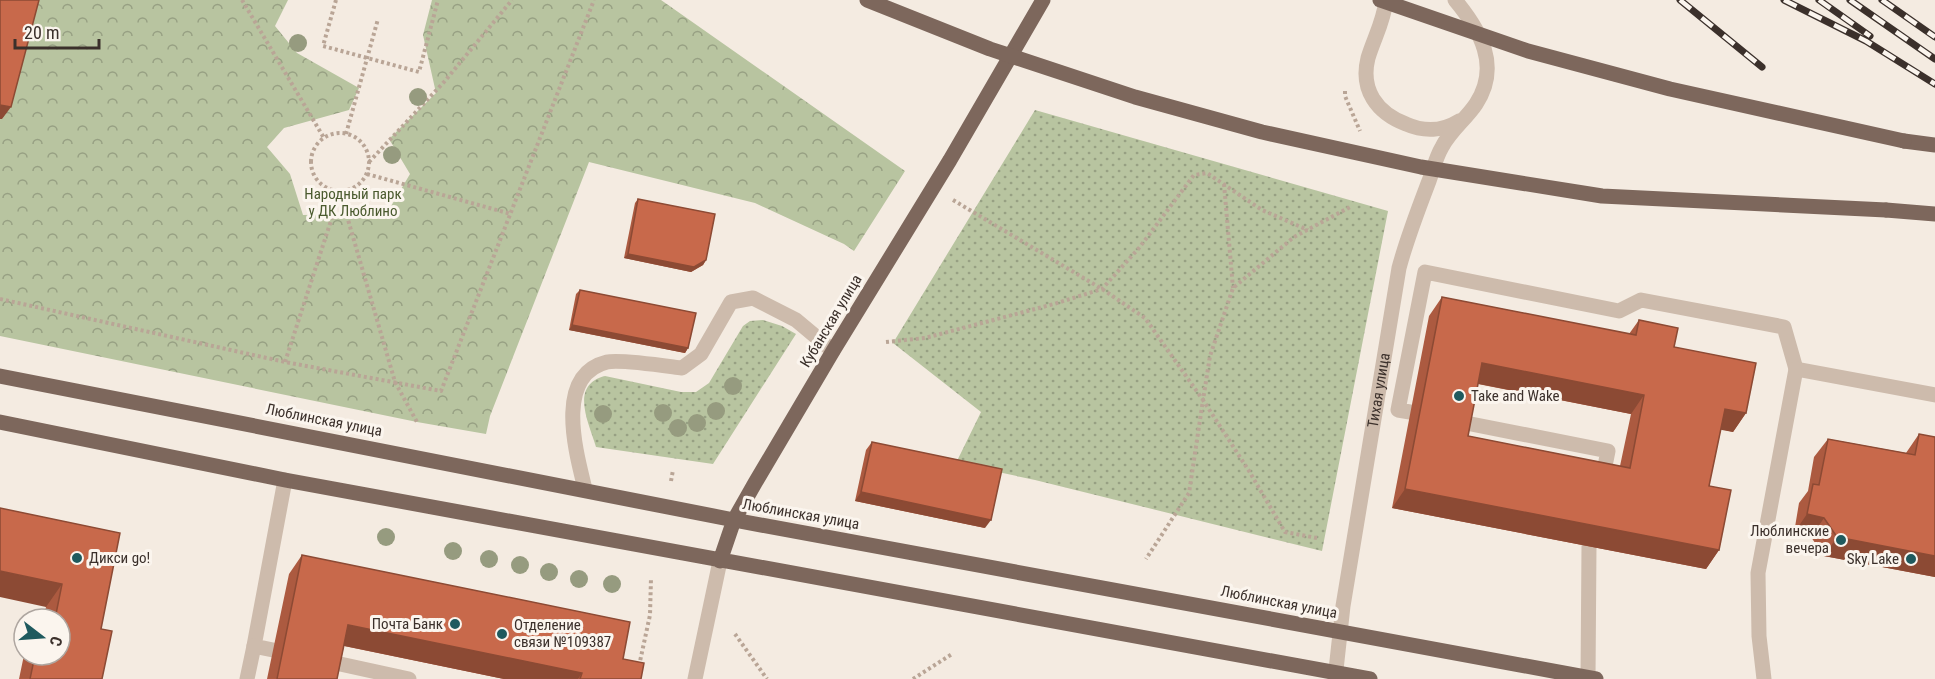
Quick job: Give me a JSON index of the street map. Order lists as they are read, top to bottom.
{
  "streets": {
    "main road": ["Кубанская улица", "Люблинская улица"],
    "street": ["Тихая улица"]
  },
  "crossings": [
    ["Кубанская улица", "Люблинская улица"],
    ["Тихая улица", "Люблинская улица"]
  ],
  "parks": ["Народный парк у ДК Люблино"],
  "places": [
    "Take and Wake",
    "Люблинские вечера",
    "Дикси go!",
    "Sky Lake",
    "Почта Банк",
    "Отделение связи №109387"
  ],
  "scale_bar": "20 m",
  "north": "right"
}
